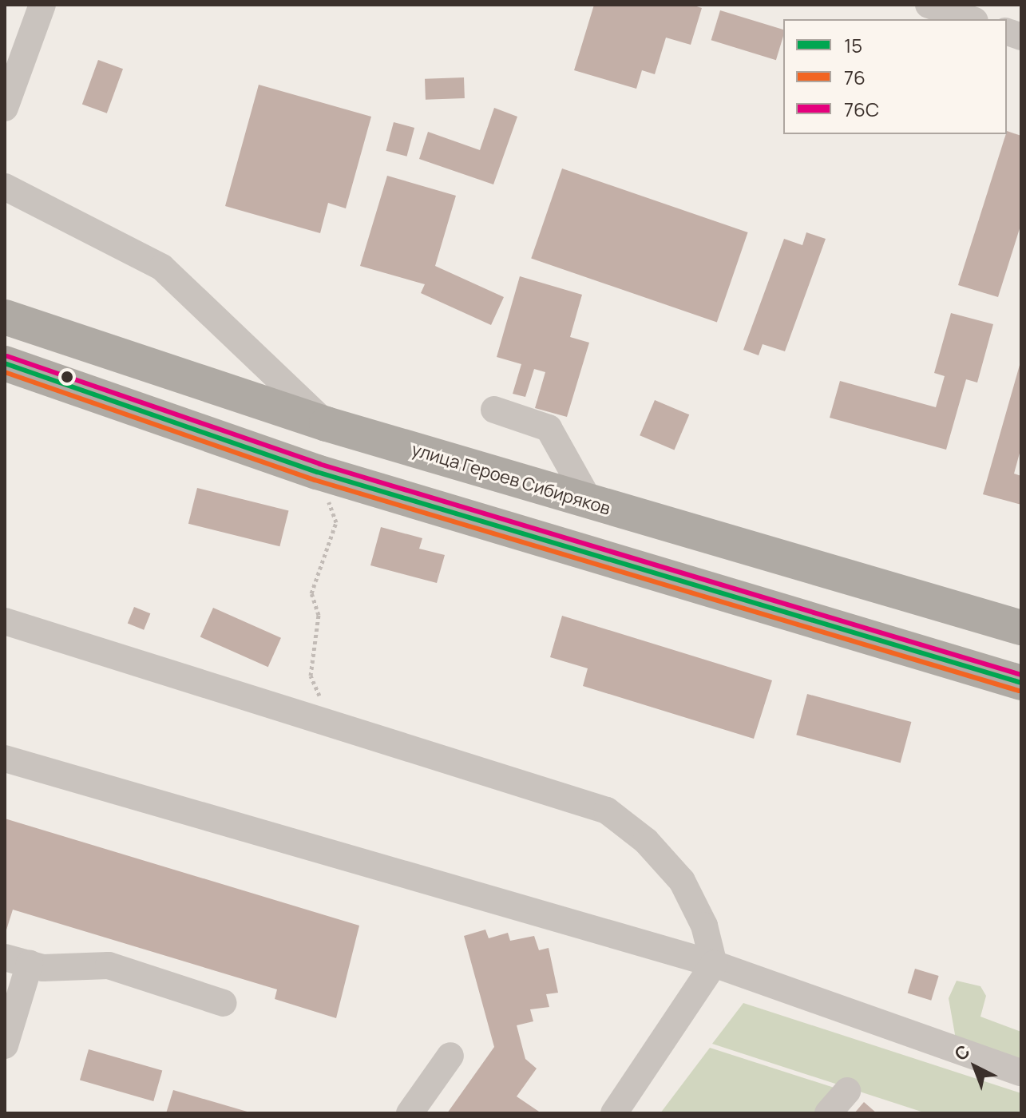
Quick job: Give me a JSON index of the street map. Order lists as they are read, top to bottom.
{
  "streets": {
    "highway": ["улица Героев Сибиряков"]
  },
  "lines": ["transit line 76С", "transit line 15", "transit line 76"],
  "legend": ["15", "76", "76С"],
  "north": "top left"
}
